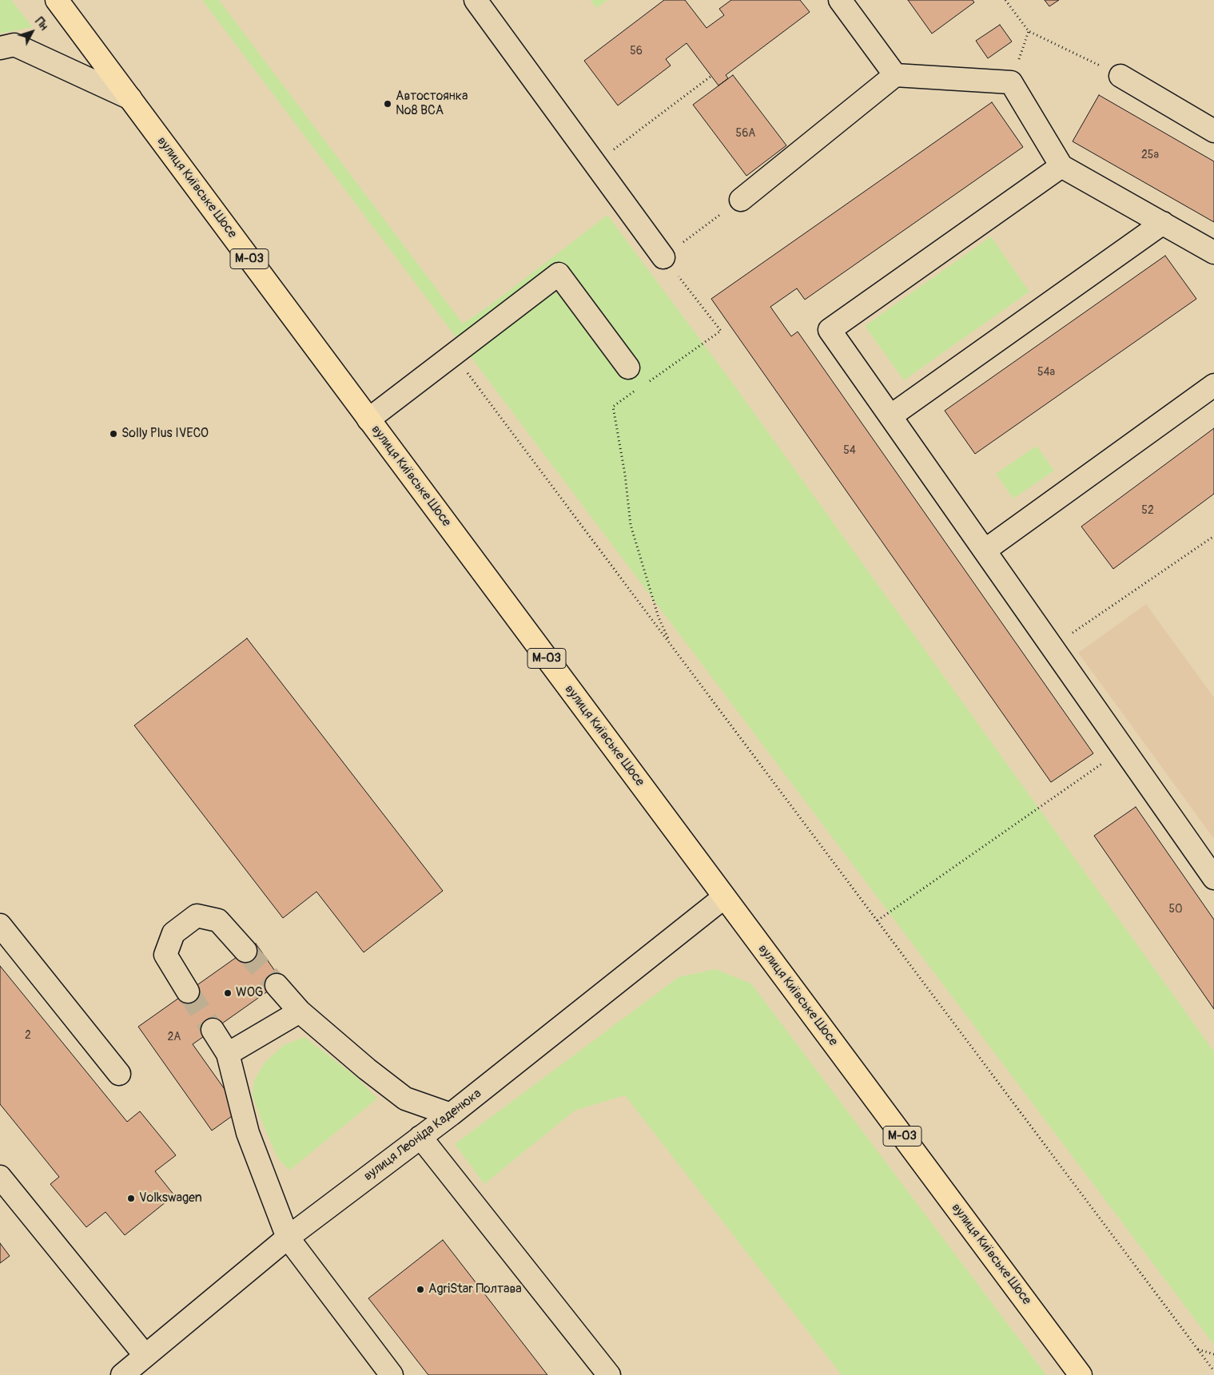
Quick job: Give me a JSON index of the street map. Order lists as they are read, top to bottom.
{
  "streets": {
    "highway": ["вулиця Київське Шосе", "М-03"],
    "street": ["вулиця Леоніда Каденюка"]
  },
  "crossings": [
    ["вулиця Київське Шосе", "вулиця Леоніда Каденюка"]
  ],
  "places": [
    "Автостоянка №8 ВСА",
    "Solly Plus IVECO",
    "WOG",
    "Volkswagen",
    "AgriStar Полтава"
  ],
  "house_numbers": [
    "56",
    "56А",
    "25а",
    "54а",
    "54",
    "52",
    "50",
    "2",
    "2А"
  ],
  "north": "top right"
}
